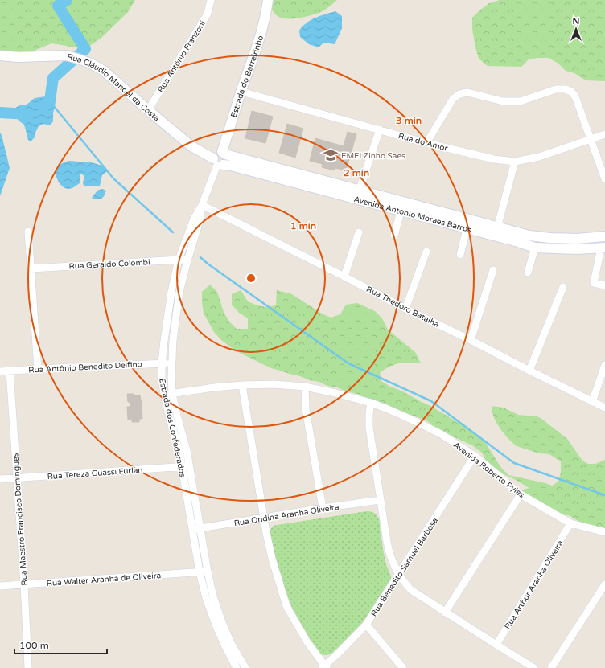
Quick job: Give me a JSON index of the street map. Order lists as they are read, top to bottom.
{
  "streets": {
    "street": [
      "Rua Antônio Franzoni",
      "Estrada do Barreirinho",
      "Rua Cláudio Manoel da Costa",
      "Rua do Amor",
      "Avenida Antonio Moraes Barros",
      "Rua Geraldo Colombi",
      "Rua Thedoro Batalha",
      "Rua Antônio Benedito Delfino",
      "Estrada dos Confederados",
      "Avenida Roberto Pyles",
      "Rua Tereza Guassi Furlan",
      "Rua Ondina Aranha Oliveira",
      "Rua Maestro Francisco Domingues",
      "Rua Benedito Samuel Barbosa",
      "Rua Walter Aranha de Oliveira",
      "Rua Arthur Aranha Oliveira"
    ]
  },
  "crossings": [
    ["Rua Antônio Franzoni", "Rua Cláudio Manoel da Costa"],
    ["Estrada do Barreirinho", "Rua do Amor"],
    ["Estrada do Barreirinho", "Avenida Antonio Moraes Barros"],
    ["Rua Cláudio Manoel da Costa", "Avenida Antonio Moraes Barros"],
    ["Rua Cláudio Manoel da Costa", "Estrada dos Confederados"],
    ["Avenida Antonio Moraes Barros", "Estrada dos Confederados"],
    ["Rua Geraldo Colombi", "Estrada dos Confederados"],
    ["Rua Thedoro Batalha", "Estrada dos Confederados"],
    ["Rua Antônio Benedito Delfino", "Estrada dos Confederados"],
    ["Rua Antônio Benedito Delfino", "Rua Maestro Francisco Domingues"],
    ["Estrada dos Confederados", "Avenida Roberto Pyles"],
    ["Estrada dos Confederados", "Rua Tereza Guassi Furlan"],
    ["Estrada dos Confederados", "Rua Ondina Aranha Oliveira"],
    ["Estrada dos Confederados", "Rua Walter Aranha de Oliveira"],
    ["Avenida Roberto Pyles", "Rua Benedito Samuel Barbosa"],
    ["Avenida Roberto Pyles", "Rua Arthur Aranha Oliveira"],
    ["Rua Tereza Guassi Furlan", "Rua Maestro Francisco Domingues"],
    ["Rua Maestro Francisco Domingues", "Rua Walter Aranha de Oliveira"]
  ],
  "places": {
    "school or university": ["EMEI Zinho Saes"]
  },
  "scale_bar": "100 m",
  "north": "top",
  "rings": ["3 min", "2 min", "1 min"]
}
